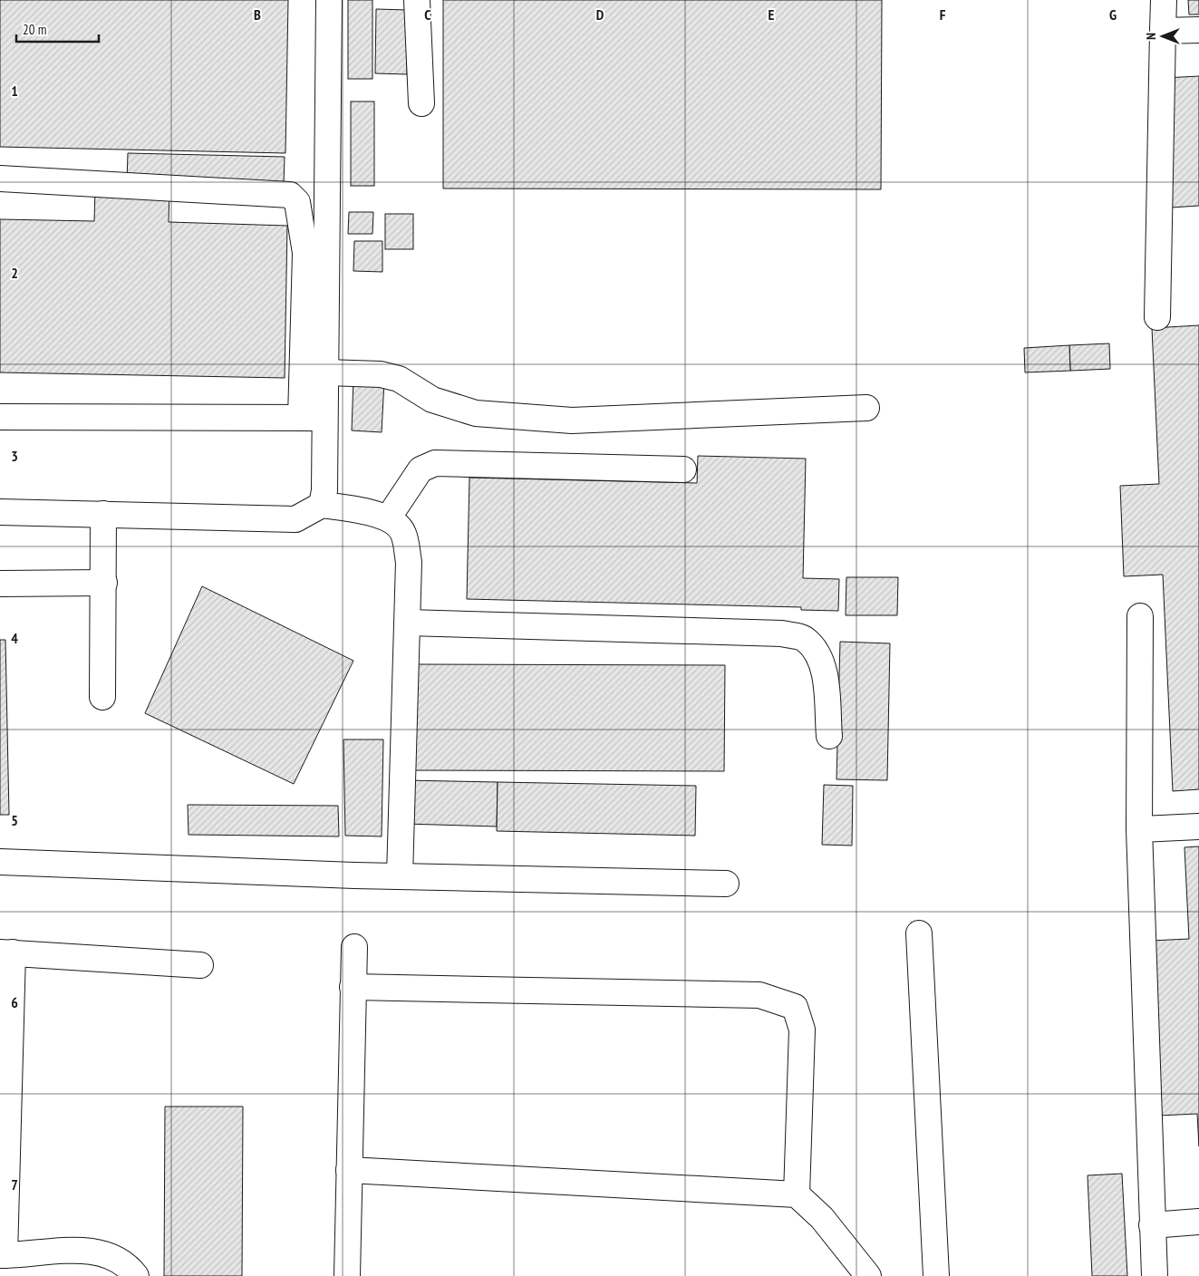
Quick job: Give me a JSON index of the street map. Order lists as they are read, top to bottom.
{
  "scale_bar": "20 m",
  "north": "left",
  "grid": {
    "columns": [
      "B",
      "C",
      "D",
      "E",
      "F",
      "G"
    ],
    "rows": [
      "1",
      "2",
      "3",
      "4",
      "5",
      "6",
      "7"
    ]
  }
}
